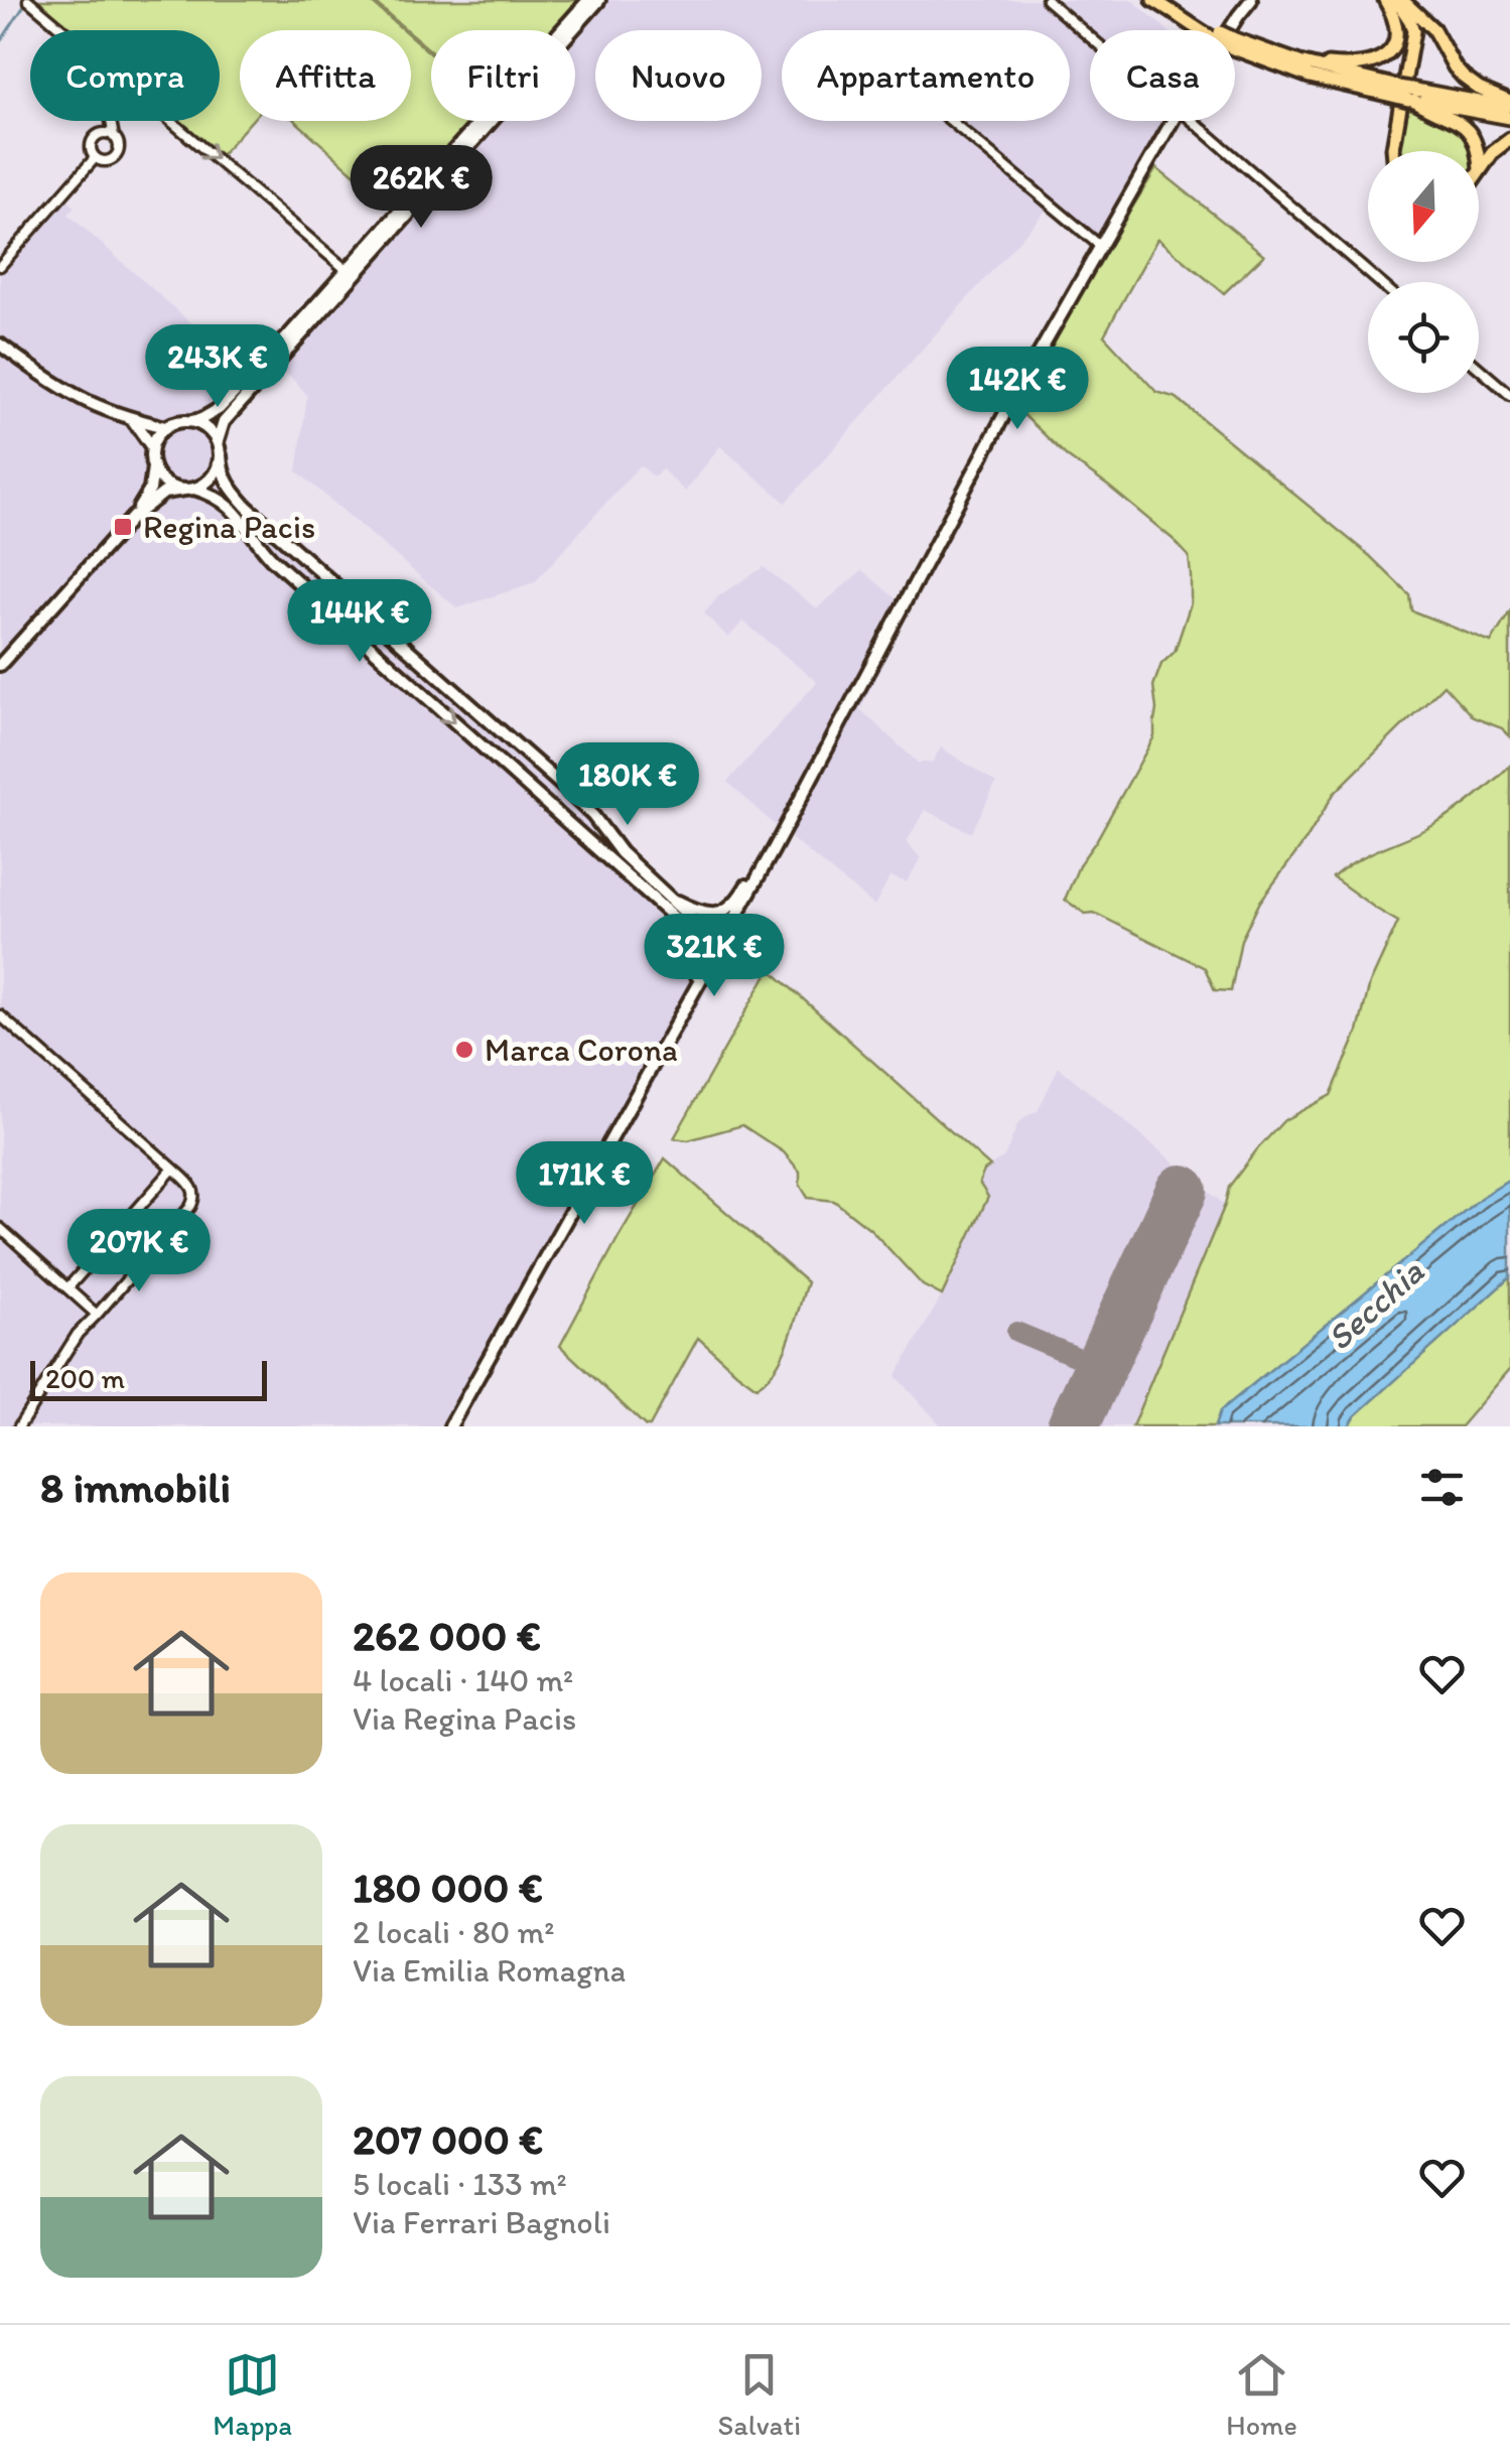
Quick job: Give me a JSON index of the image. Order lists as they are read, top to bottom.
{
  "water": ["Secchia"],
  "places": {
    "transit": ["Regina Pacis"],
    "other": ["Marca Corona"]
  },
  "scale_bar": "200 m",
  "north": "bottom",
  "page": {
    "chip": [
      "Compra",
      "Affitta",
      "Filtri",
      "Nuovo",
      "Appartamento",
      "Casa"
    ],
    "price": [
      "262K €",
      "243K €",
      "142K €",
      "144K €",
      "180K €",
      "321K €",
      "171K €",
      "207K €"
    ],
    "scale": "200 m",
    "heading": "8 immobili",
    "list": [
      {
        "name": "262 000 €",
        "note": "4 locali · 140 m² · Via Regina Pacis"
      },
      {
        "name": "180 000 €",
        "note": "2 locali · 80 m² · Via Emilia Romagna"
      },
      {
        "name": "207 000 €",
        "note": "5 locali · 133 m² · Via Ferrari Bagnoli"
      }
    ],
    "tabs": ["Mappa", "Salvati", "Home"]
  }
}
